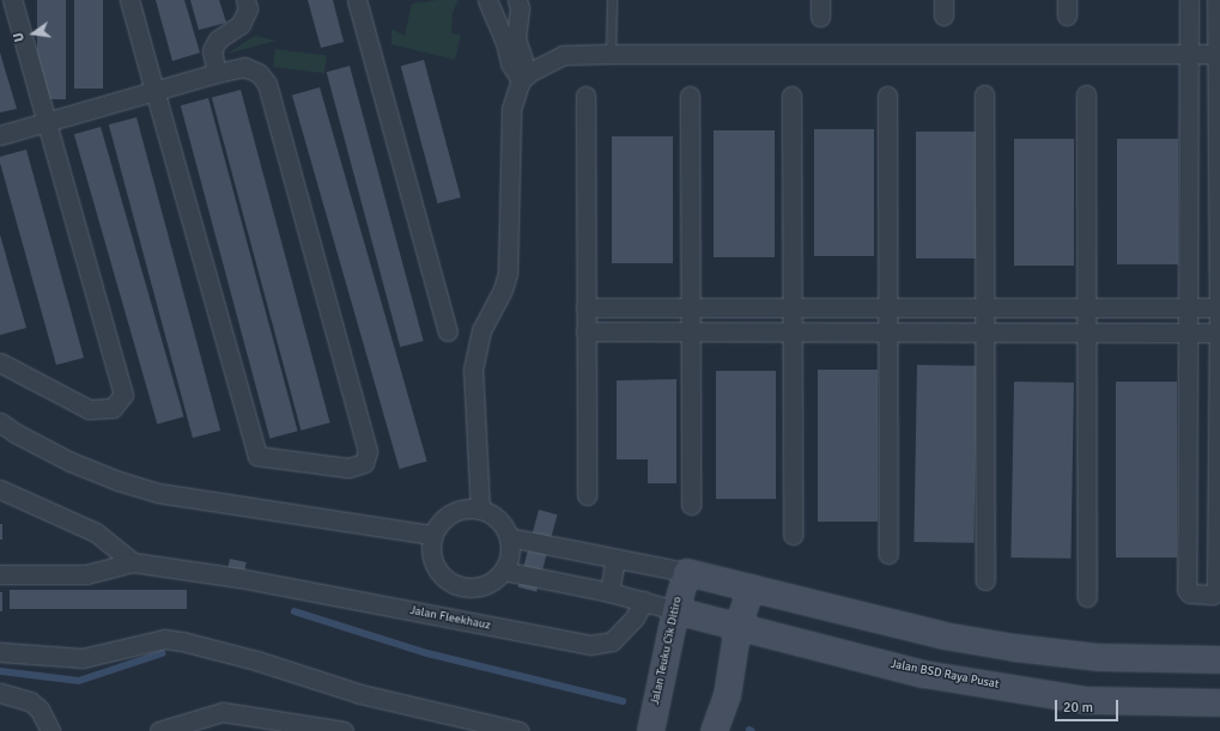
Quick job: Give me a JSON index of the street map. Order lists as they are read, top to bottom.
{
  "streets": {
    "main road": ["Jalan Teuku Cik Ditiro", "Jalan BSD Raya Pusat"],
    "street": ["Jalan Fleekhauz"]
  },
  "crossings": [
    ["Jalan Teuku Cik Ditiro", "Jalan BSD Raya Pusat"]
  ],
  "scale_bar": "20 m",
  "north": "left"
}
